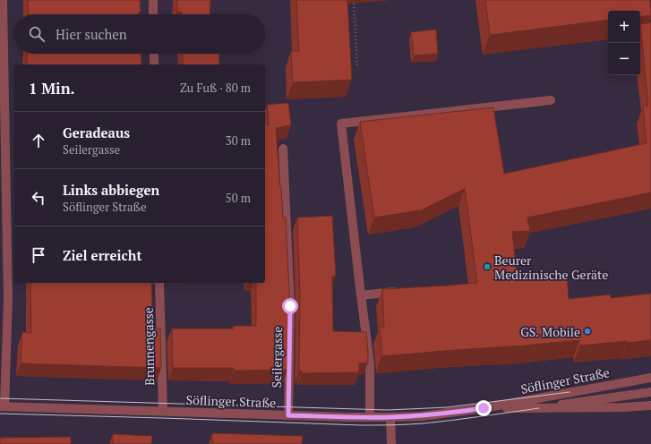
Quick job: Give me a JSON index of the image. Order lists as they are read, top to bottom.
{
  "streets": {
    "street": ["Brunnengasse", "Seilergasse", "Söflinger Straße"]
  },
  "crossings": [
    ["Brunnengasse", "Söflinger Straße"],
    ["Seilergasse", "Söflinger Straße"]
  ],
  "places": ["Beurer Medizinische Geräte", "GS. Mobile"],
  "page": {
    "map_buttons": ["+", "−"],
    "search": "Hier suchen",
    "heading": ["1 Min.", "Zu Fuß · 80 m"],
    "list": [
      ["Geradeaus", "Seilergasse", "30 m"],
      ["Links abbiegen", "Söflinger Straße", "50 m"],
      "Ziel erreicht"
    ]
  }
}
